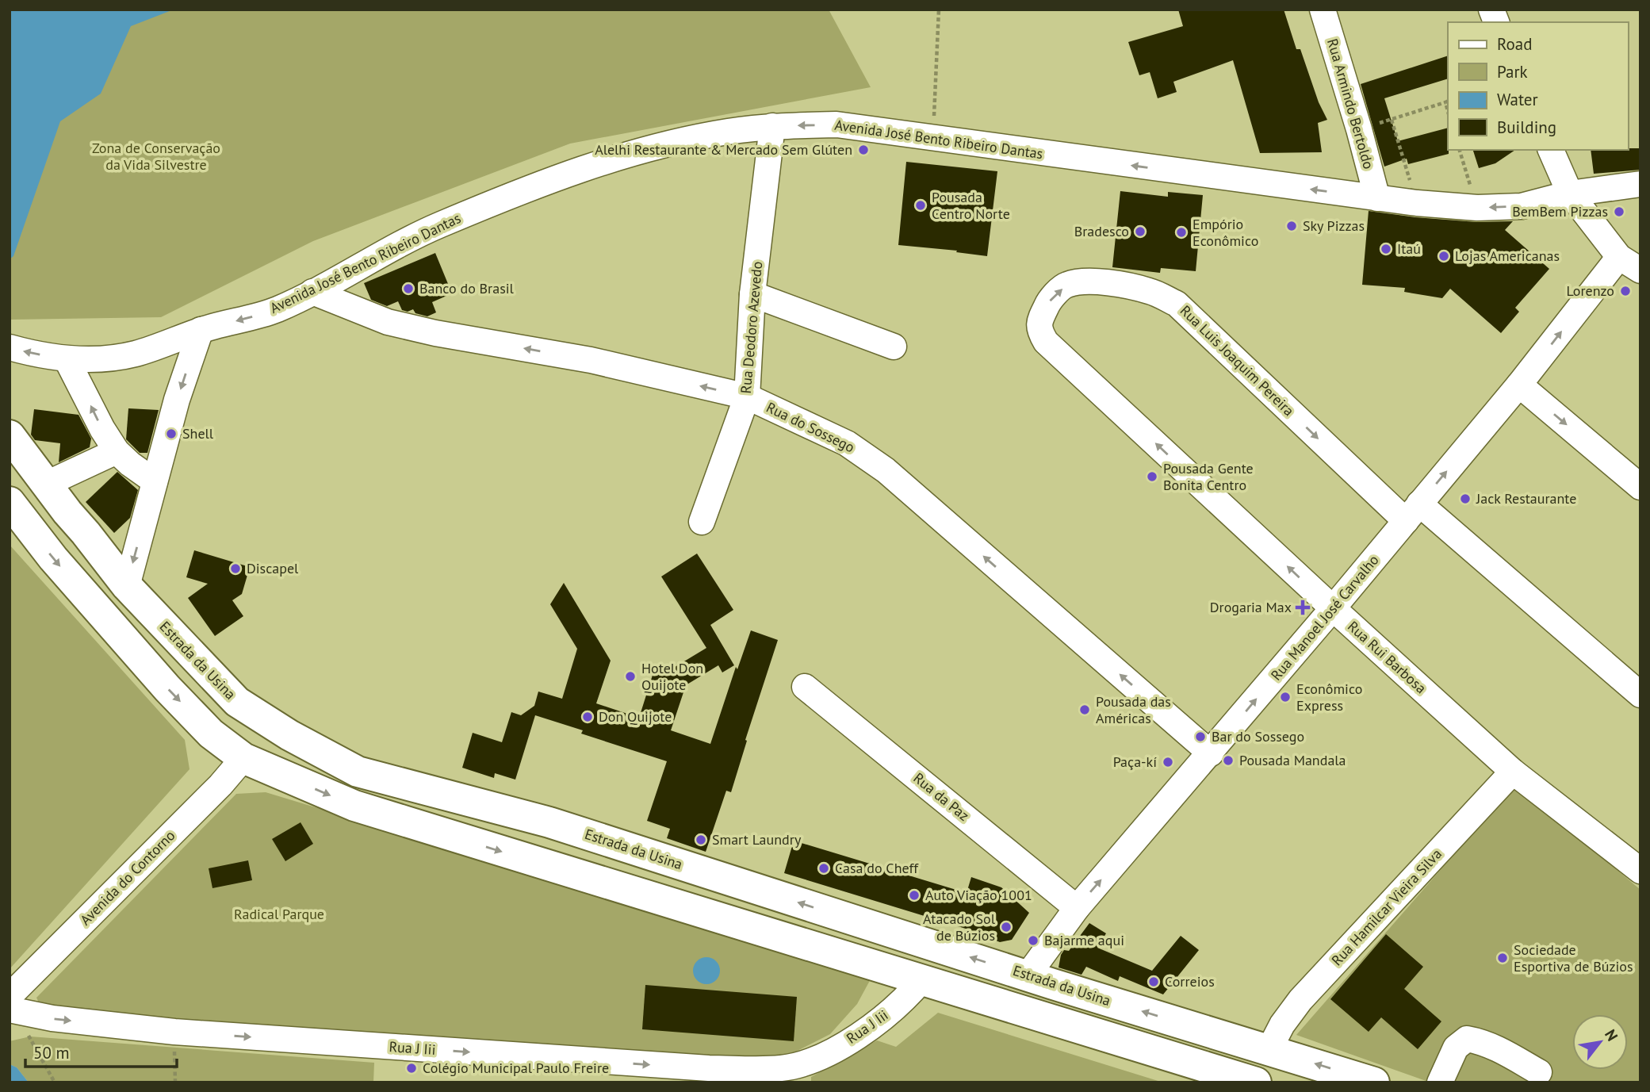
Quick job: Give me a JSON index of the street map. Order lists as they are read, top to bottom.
{
  "streets": {
    "main road": ["Estrada da Usina"],
    "street": [
      "Rua Armindo Bertoldo",
      "Avenida José Bento Ribeiro Dantas",
      "Rua Deodoro Azevedo",
      "Rua Luis Joaquim Pereira",
      "Rua do Sossego",
      "Rua Manoel José Carvalho",
      "Rua Rui Barbosa",
      "Rua da Paz",
      "Avenida do Contorno",
      "Rua Hamilcar Vieira Silva",
      "Rua J Iii"
    ]
  },
  "crossings": [
    ["Rua Armindo Bertoldo", "Avenida José Bento Ribeiro Dantas"],
    ["Avenida José Bento Ribeiro Dantas", "Rua Deodoro Azevedo"],
    ["Avenida José Bento Ribeiro Dantas", "Rua do Sossego"],
    ["Rua Deodoro Azevedo", "Rua do Sossego"],
    ["Rua Luis Joaquim Pereira", "Rua Manoel José Carvalho"],
    ["Rua Luis Joaquim Pereira", "Rua Rui Barbosa"],
    ["Rua do Sossego", "Rua Manoel José Carvalho"],
    ["Rua Manoel José Carvalho", "Rua Rui Barbosa"],
    ["Rua Manoel José Carvalho", "Estrada da Usina"],
    ["Rua Manoel José Carvalho", "Rua da Paz"],
    ["Rua Rui Barbosa", "Rua Hamilcar Vieira Silva"],
    ["Estrada da Usina", "Rua Hamilcar Vieira Silva"],
    ["Avenida do Contorno", "Rua J Iii"]
  ],
  "one_way": [
    "Avenida José Bento Ribeiro Dantas",
    "Rua Luis Joaquim Pereira",
    "Rua do Sossego",
    "Rua Manoel José Carvalho",
    "Rua Rui Barbosa",
    "Rua J Iii"
  ],
  "parks": ["Zona de Conservação da Vida Silvestre", "Radical Parque"],
  "places": {
    "other": [
      "Alelhi Restaurante & Mercado Sem Glúten",
      "Pousada Centro Norte",
      "BemBem Pizzas",
      "Sky Pizzas",
      "Bradesco",
      "Empório Econômico",
      "Itaú",
      "Lojas Americanas",
      "Banco do Brasil",
      "Lorenzo",
      "Shell",
      "Pousada Gente Bonita Centro",
      "Jack Restaurante",
      "Discapel",
      "Hotel Don Quijote",
      "Econômico Express",
      "Pousada das Américas",
      "Don Quijote",
      "Bar do Sossego",
      "Pousada Mandala",
      "Paça-kí",
      "Smart Laundry",
      "Casa do Cheff",
      "Auto Viação 1001",
      "Atacado Sol de Búzios",
      "Bajarme aqui",
      "Sociedade Esportiva de Búzios",
      "Correios",
      "Colégio Municipal Paulo Freire"
    ],
    "health": ["Drogaria Max"]
  },
  "legend": [
    "Road",
    "Park",
    "Water",
    "Building"
  ],
  "scale_bar": "50 m",
  "north": "top right"
}
